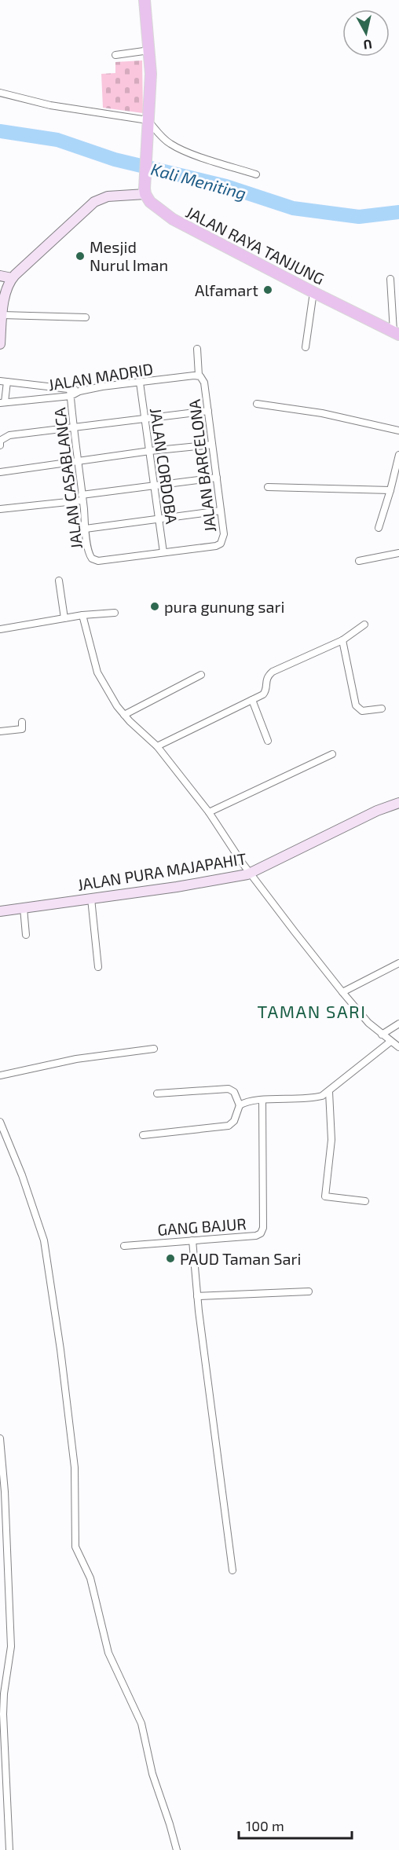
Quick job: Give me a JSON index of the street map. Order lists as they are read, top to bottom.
{
  "streets": {
    "main road": ["JALAN RAYA TANJUNG"],
    "street": [
      "JALAN MADRID",
      "JALAN CORDOBA",
      "JALAN BARCELONA",
      "JALAN CASABLANCA",
      "JALAN PURA MAJAPAHIT",
      "GANG BAJUR"
    ]
  },
  "crossings": [
    ["JALAN MADRID", "JALAN CORDOBA"],
    ["JALAN MADRID", "JALAN BARCELONA"],
    ["JALAN MADRID", "JALAN CASABLANCA"],
    ["JALAN CORDOBA", "JALAN BARCELONA"],
    ["JALAN CORDOBA", "JALAN CASABLANCA"],
    ["JALAN BARCELONA", "JALAN CASABLANCA"]
  ],
  "districts": ["TAMAN SARI"],
  "water": ["Kali Meniting"],
  "places": [
    "Mesjid Nurul Iman",
    "Alfamart",
    "pura gunung sari",
    "PAUD Taman Sari"
  ],
  "scale_bar": "100 m",
  "north": "bottom"
}
